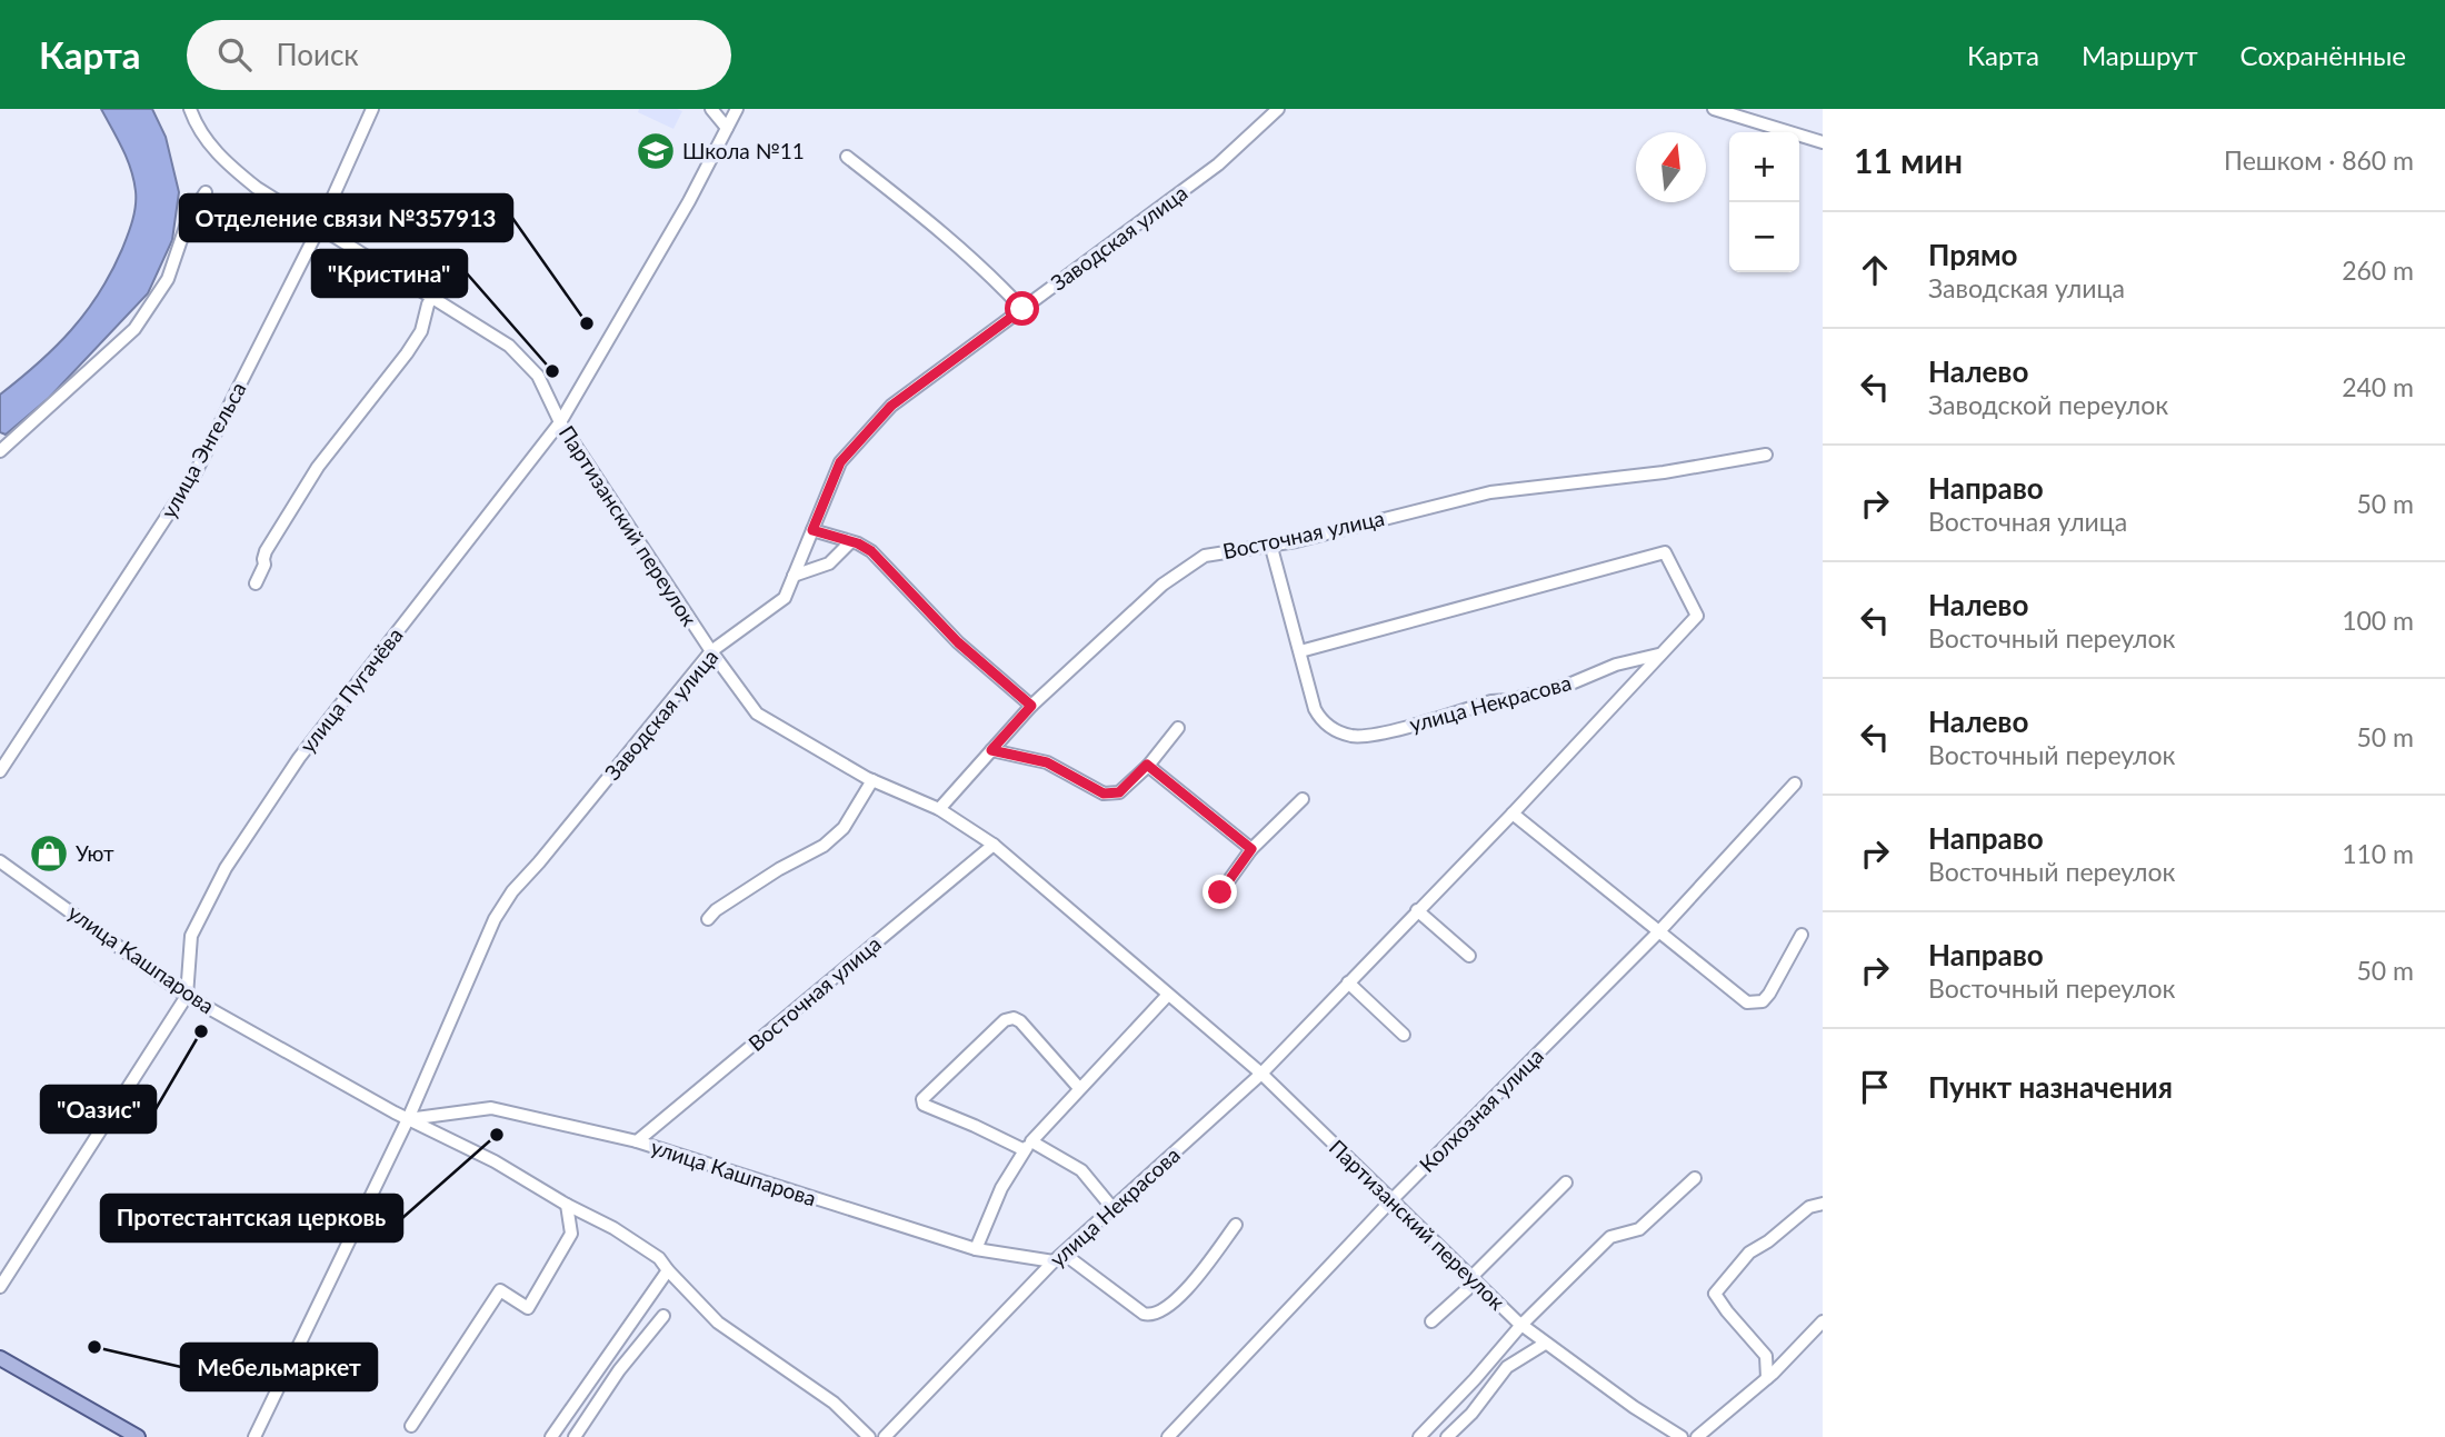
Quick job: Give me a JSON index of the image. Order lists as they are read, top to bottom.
{
  "streets": {
    "street": [
      "Заводская улица",
      "улица Энгельса",
      "Партизанский переулок",
      "Восточная улица",
      "улица Пугачёва",
      "улица Некрасова",
      "улица Кашпарова",
      "Колхозная улица"
    ]
  },
  "crossings": [
    ["Заводская улица", "Партизанский переулок"],
    ["Заводская улица", "улица Кашпарова"],
    ["улица Энгельса", "Партизанский переулок"],
    ["Партизанский переулок", "Восточная улица"],
    ["Партизанский переулок", "улица Пугачёва"],
    ["Партизанский переулок", "улица Некрасова"],
    ["Партизанский переулок", "Колхозная улица"],
    ["Восточная улица", "улица Некрасова"],
    ["Восточная улица", "улица Кашпарова"],
    ["улица Пугачёва", "улица Кашпарова"],
    ["улица Некрасова", "улица Кашпарова"]
  ],
  "places": {
    "school or university": ["Школа №11"],
    "other": [
      "Отделение связи №357913",
      "\"Кристина\"",
      "\"Оазис\"",
      "Протестантская церковь",
      "Мебельмаркет"
    ],
    "shop": ["Уют"]
  },
  "north": "top",
  "page": {
    "header": "Карта",
    "search": "Поиск",
    "nav": ["Карта", "Маршрут", "Сохранённые"],
    "heading": ["11 мин", "Пешком · 860 m"],
    "map_buttons": ["+", "−"],
    "list": [
      ["Прямо", "Заводская улица", "260 m"],
      ["Налево", "Заводской переулок", "240 m"],
      ["Направо", "Восточная улица", "50 m"],
      ["Налево", "Восточный переулок", "100 m"],
      ["Налево", "Восточный переулок", "50 m"],
      ["Направо", "Восточный переулок", "110 m"],
      ["Направо", "Восточный переулок", "50 m"],
      "Пункт назначения"
    ]
  }
}
